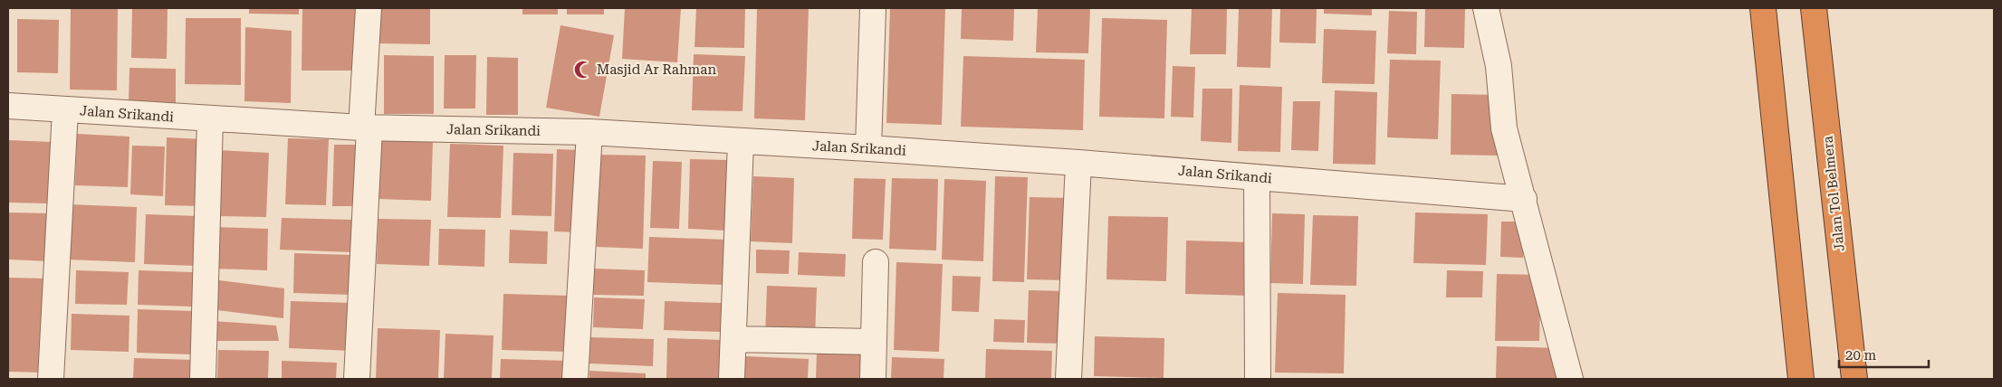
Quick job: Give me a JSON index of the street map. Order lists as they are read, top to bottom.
{
  "streets": {
    "highway": ["Jalan Tol Belmera"],
    "street": ["Jalan Srikandi"]
  },
  "places": {
    "mosque": ["Masjid Ar Rahman"]
  },
  "scale_bar": "20 m"
}
